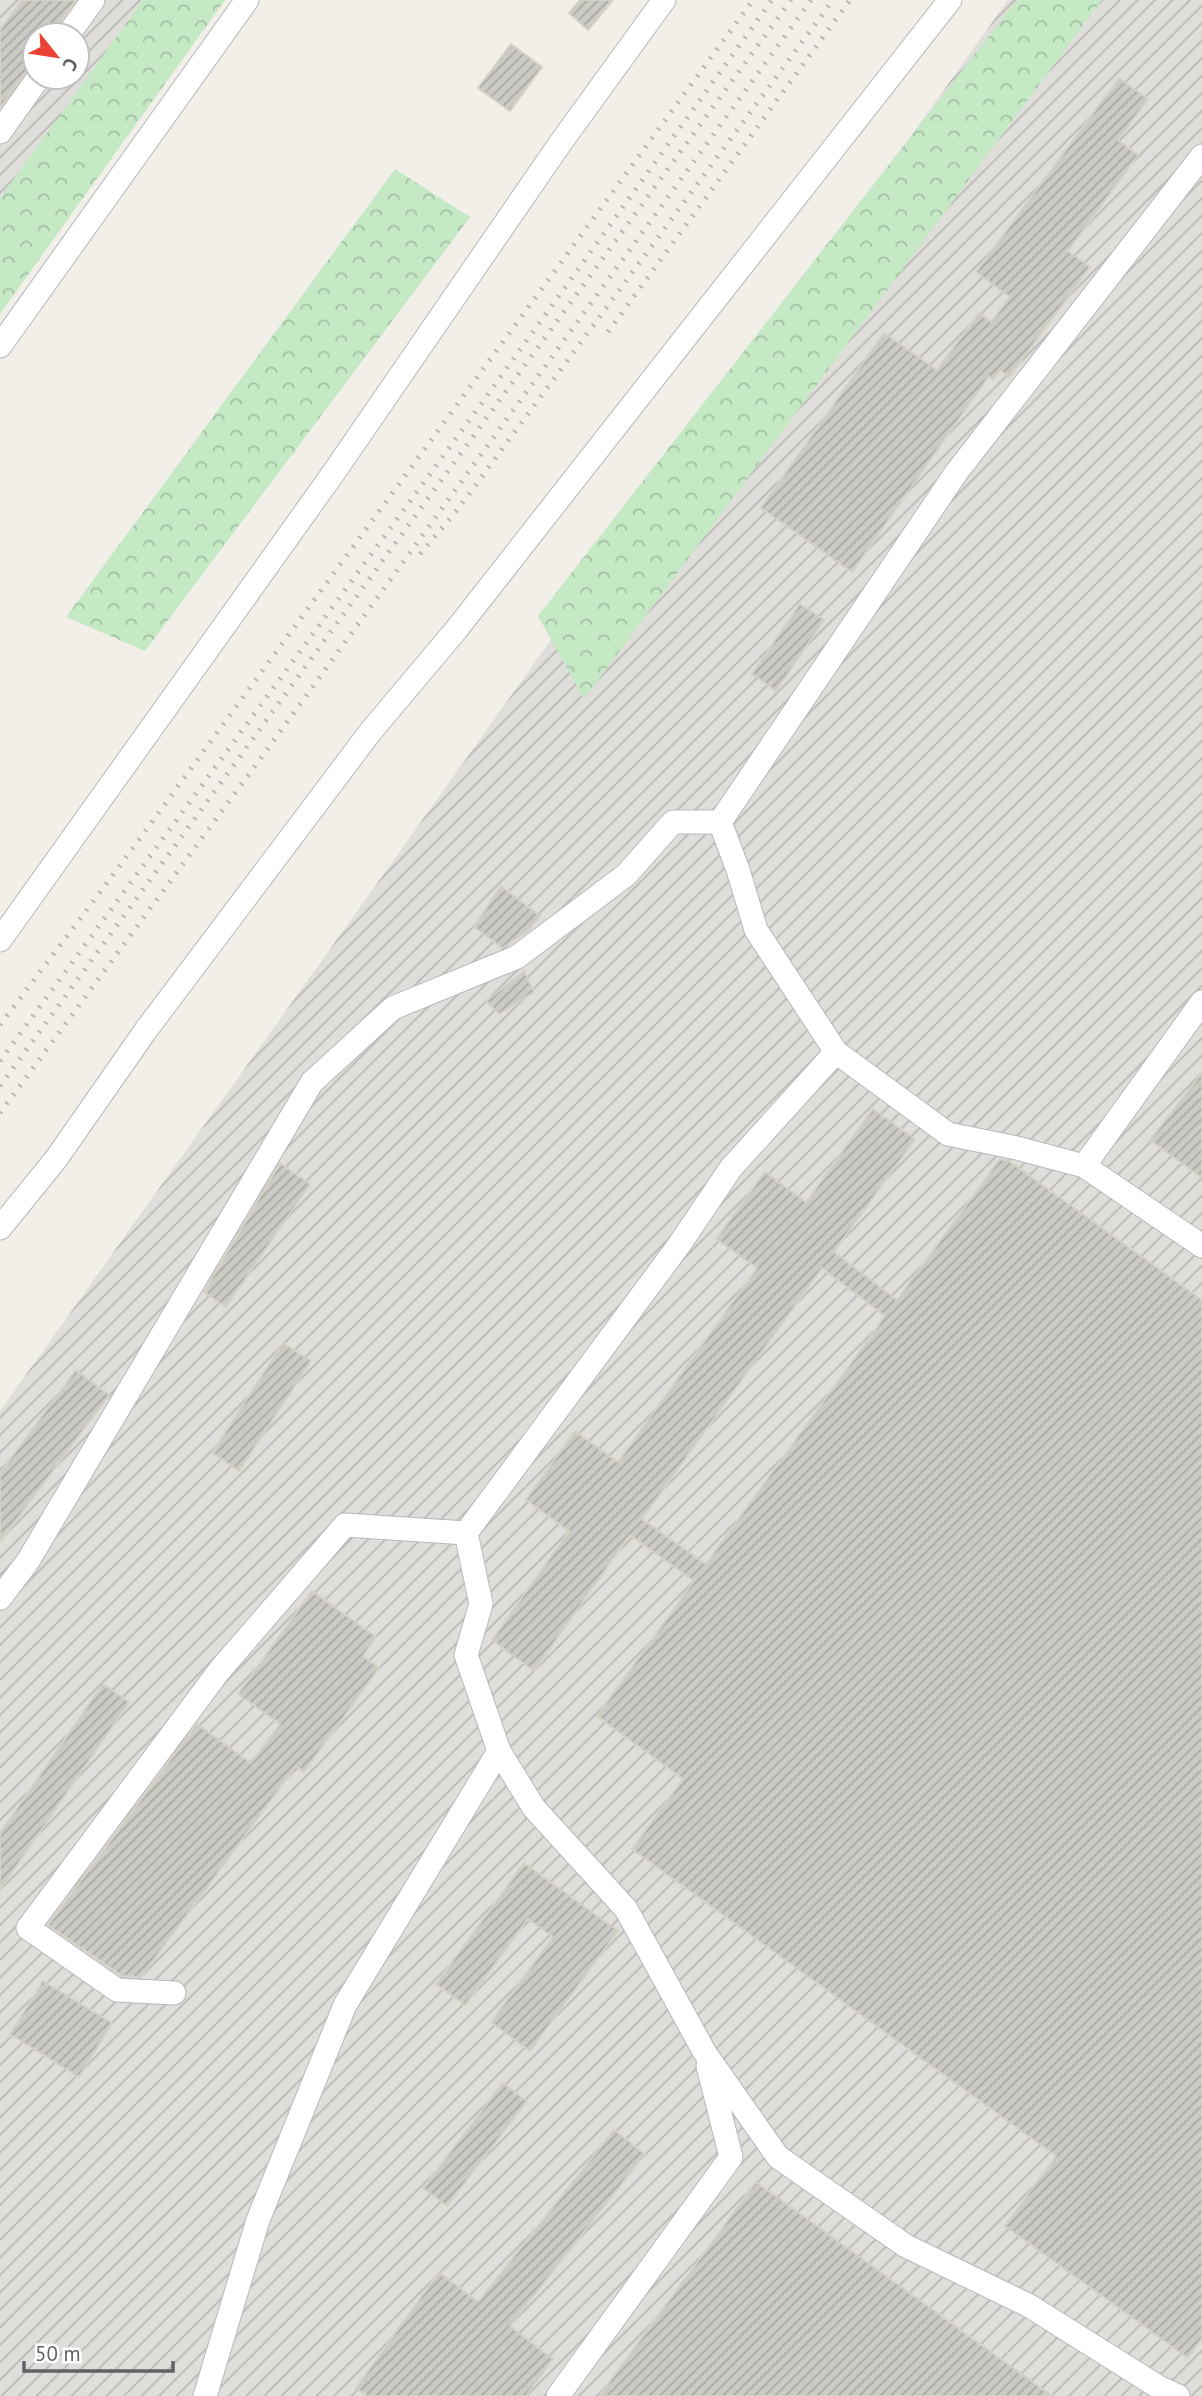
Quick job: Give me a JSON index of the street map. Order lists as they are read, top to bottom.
{
  "scale_bar": "50 m",
  "north": "bottom right"
}
